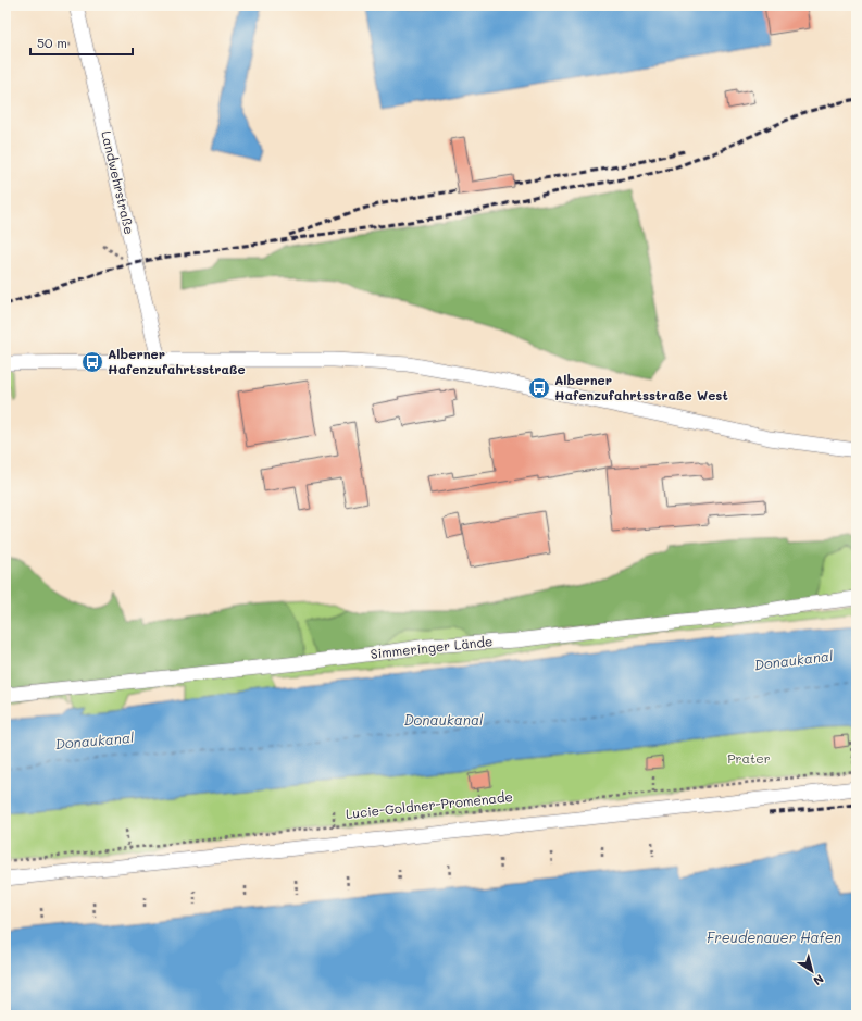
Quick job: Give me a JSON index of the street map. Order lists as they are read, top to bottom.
{
  "streets": {
    "street": ["Landwehrstraße", "Simmeringer Lände"],
    "path": ["Lucie-Goldner-Promenade"]
  },
  "water": ["Donaukanal", "Freudenauer Hafen"],
  "parks": ["Prater"],
  "places": {
    "bus stop": ["Alberner Hafenzufahrtsstraße", "Alberner Hafenzufahrtsstraße West"]
  },
  "scale_bar": "50 m",
  "north": "bottom right"
}
